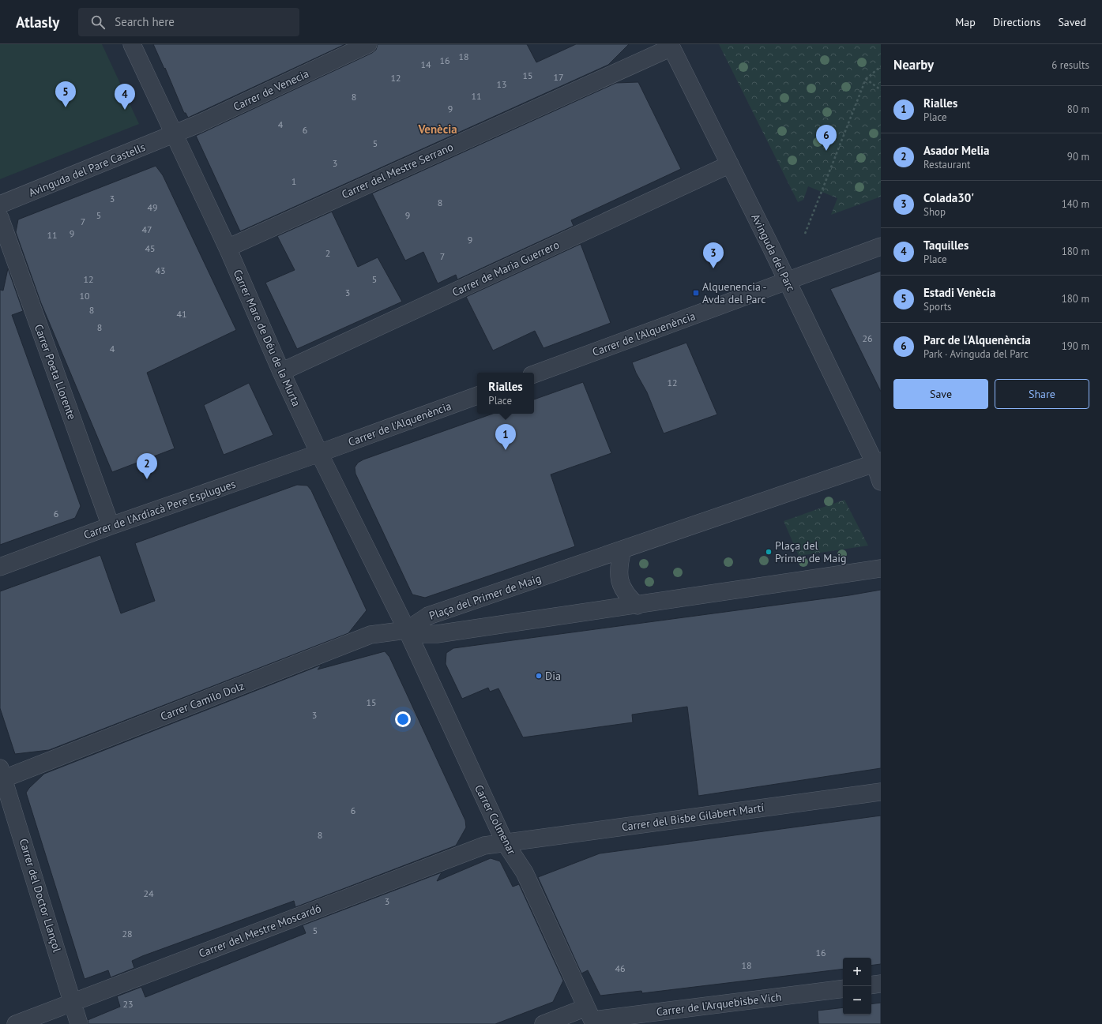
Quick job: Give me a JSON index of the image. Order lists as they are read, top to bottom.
{
  "streets": {
    "street": [
      "Carrer de Venecia",
      "Avinguda del Pare Castells",
      "Carrer del Mestre Serrano",
      "Avinguda del Parc",
      "Carrer de Maria Guerrero",
      "Carrer de l'Alquenència",
      "Carrer Mare de Déu de la Murta",
      "Carrer Poeta Llorente",
      "Carrer de l'Ardiacà Pere Esplugues",
      "Plaça del Primer de Maig",
      "Carrer Camilo Dolz",
      "Carrer del Bisbe Gilabert Martí",
      "Carrer Colmenar",
      "Carrer del Doctor Llançol",
      "Carrer del Mestre Moscardó",
      "Carrer de l'Arquebisbe Vich"
    ]
  },
  "crossings": [
    ["Carrer de Venecia", "Avinguda del Pare Castells"],
    ["Carrer de Venecia", "Carrer Mare de Déu de la Murta"],
    ["Avinguda del Pare Castells", "Carrer Mare de Déu de la Murta"],
    ["Carrer del Mestre Serrano", "Avinguda del Parc"],
    ["Carrer del Mestre Serrano", "Carrer Mare de Déu de la Murta"],
    ["Avinguda del Parc", "Carrer de Maria Guerrero"],
    ["Avinguda del Parc", "Carrer de l'Alquenència"],
    ["Avinguda del Parc", "Plaça del Primer de Maig"],
    ["Carrer de Maria Guerrero", "Carrer Mare de Déu de la Murta"],
    ["Carrer de l'Alquenència", "Carrer Mare de Déu de la Murta"],
    ["Carrer de l'Alquenència", "Carrer de l'Ardiacà Pere Esplugues"],
    ["Carrer Mare de Déu de la Murta", "Carrer de l'Ardiacà Pere Esplugues"],
    ["Carrer Mare de Déu de la Murta", "Plaça del Primer de Maig"],
    ["Carrer Mare de Déu de la Murta", "Carrer Camilo Dolz"],
    ["Carrer Mare de Déu de la Murta", "Carrer Colmenar"],
    ["Carrer Poeta Llorente", "Carrer de l'Ardiacà Pere Esplugues"],
    ["Plaça del Primer de Maig", "Carrer Camilo Dolz"],
    ["Plaça del Primer de Maig", "Carrer Colmenar"],
    ["Carrer Camilo Dolz", "Carrer Colmenar"],
    ["Carrer Camilo Dolz", "Carrer del Doctor Llançol"],
    ["Carrer del Bisbe Gilabert Martí", "Carrer Colmenar"],
    ["Carrer del Bisbe Gilabert Martí", "Carrer del Mestre Moscardó"],
    ["Carrer Colmenar", "Carrer del Mestre Moscardó"],
    ["Carrer Colmenar", "Carrer de l'Arquebisbe Vich"],
    ["Carrer del Doctor Llançol", "Carrer del Mestre Moscardó"]
  ],
  "districts": ["Venècia"],
  "places": {
    "transit": ["Alquenencia - Avda del Parc"],
    "other": ["Plaça del Primer de Maig", "Dia"]
  },
  "house_numbers": [
    "18",
    "16",
    "14",
    "15",
    "17",
    "12",
    "13",
    "11",
    "8",
    "9",
    "4",
    "6",
    "5",
    "3",
    "1",
    "3",
    "8",
    "49",
    "5",
    "9",
    "7",
    "47",
    "9",
    "11",
    "9",
    "45",
    "2",
    "7",
    "43",
    "12",
    "5",
    "3",
    "10",
    "8",
    "41",
    "8",
    "26",
    "4",
    "12",
    "6",
    "15",
    "3",
    "6",
    "8",
    "24",
    "3",
    "5",
    "28",
    "16",
    "18",
    "46",
    "23"
  ],
  "page": {
    "header": "Atlasly",
    "search": "Search here",
    "nav": ["Map", "Directions", "Saved"],
    "heading": ["Nearby", "6 results"],
    "pins": [
      "5",
      "4",
      "6",
      "3",
      "1",
      "2"
    ],
    "list": [
      {
        "mark": "1",
        "name": "Rialles",
        "note": "Place",
        "value": "80 m"
      },
      {
        "mark": "2",
        "name": "Asador Melia",
        "note": "Restaurant",
        "value": "90 m"
      },
      {
        "mark": "3",
        "name": "Colada30'",
        "note": "Shop",
        "value": "140 m"
      },
      {
        "mark": "4",
        "name": "Taquilles",
        "note": "Place",
        "value": "180 m"
      },
      {
        "mark": "5",
        "name": "Estadi Venècia",
        "note": "Sports",
        "value": "180 m"
      },
      {
        "mark": "6",
        "name": "Parc de l'Alquenència",
        "note": "Park · Avinguda del Parc",
        "value": "190 m"
      }
    ],
    "buttons": ["Save", "Share"],
    "popup": ["Rialles", "Place"],
    "map_buttons": ["+", "−"]
  }
}
